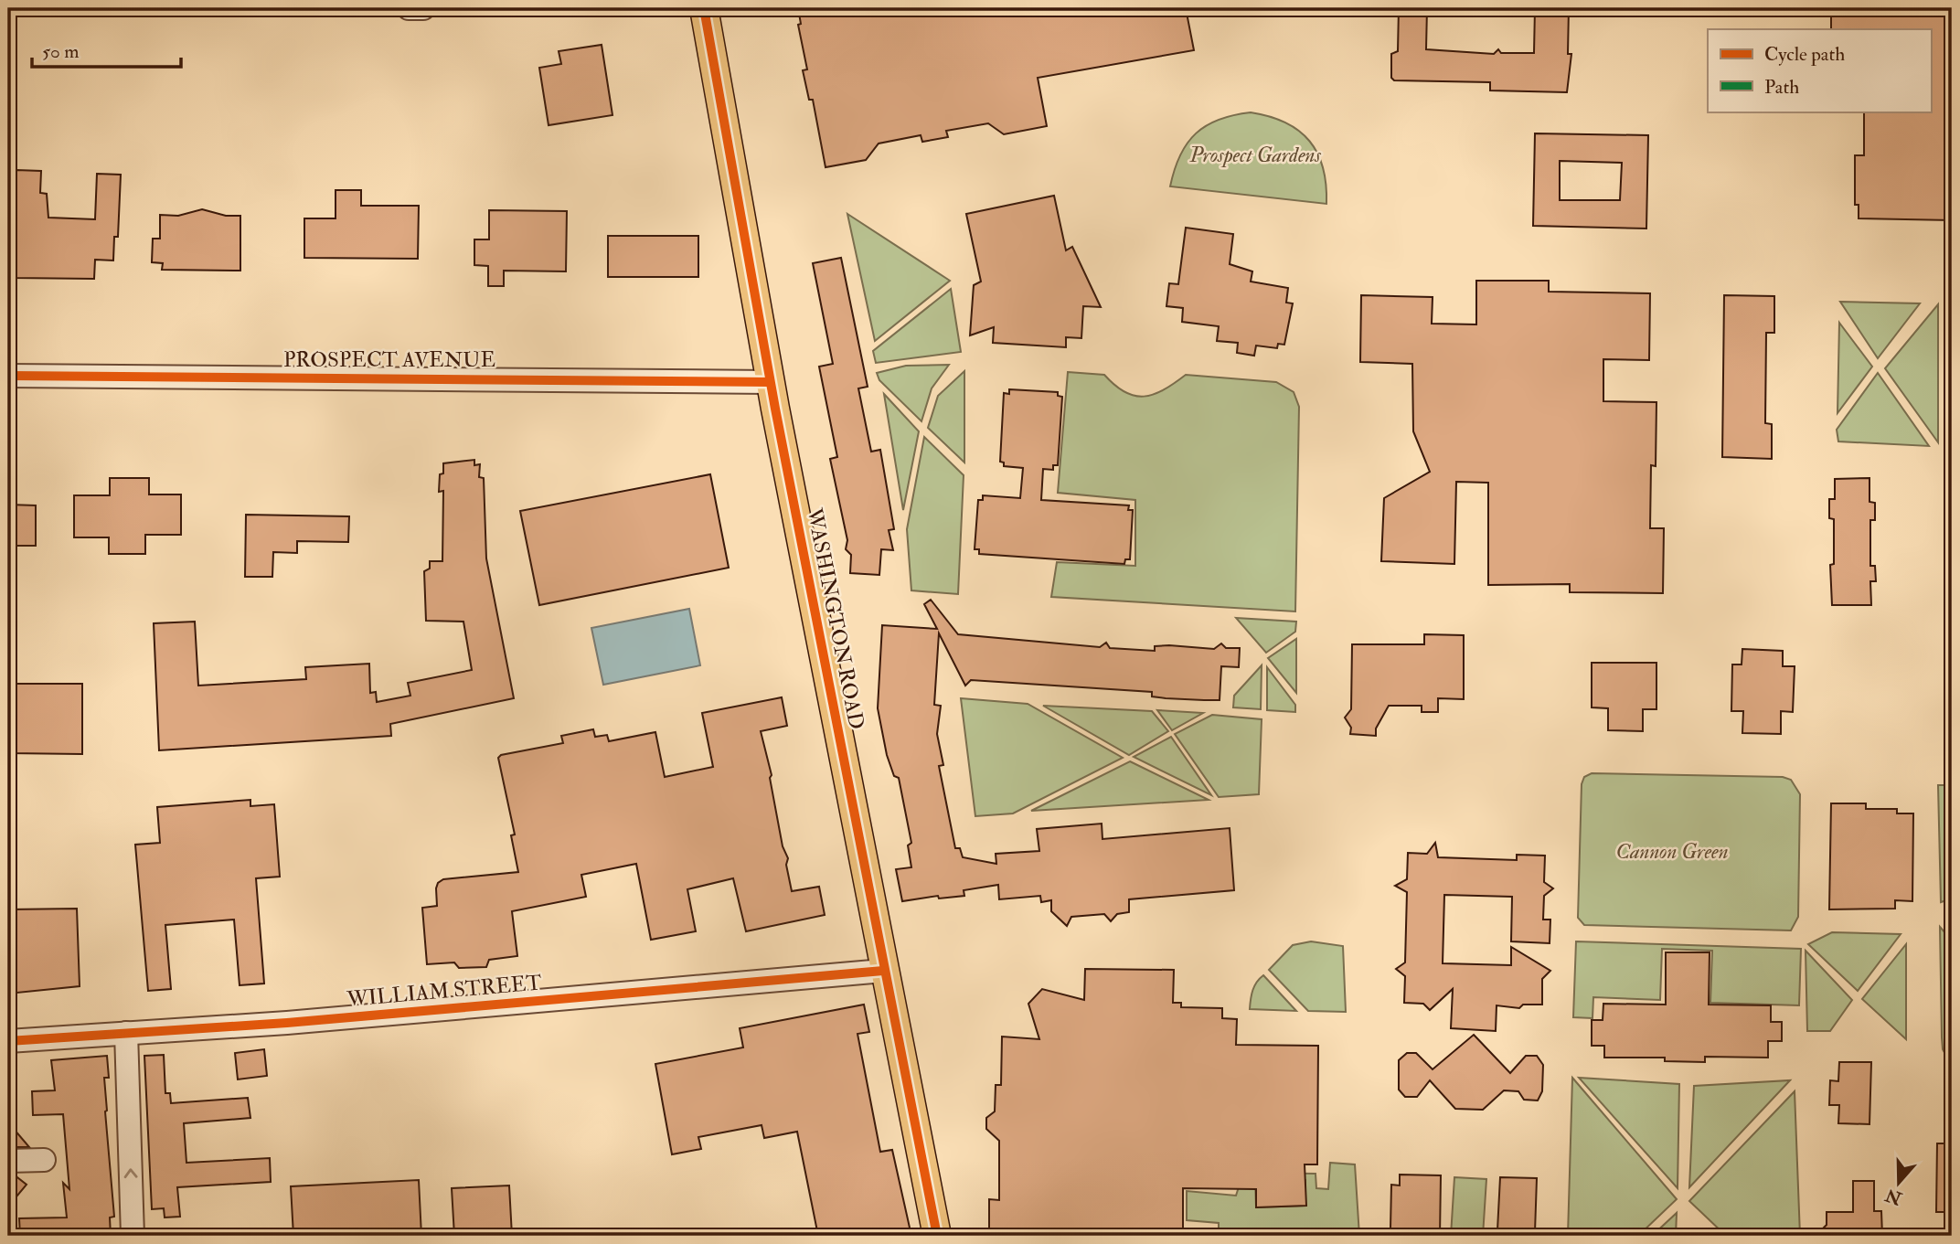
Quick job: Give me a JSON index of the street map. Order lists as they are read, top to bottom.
{
  "streets": {
    "main road": ["WASHINGTON ROAD"],
    "street": ["PROSPECT AVENUE", "WILLIAM STREET"]
  },
  "crossings": [
    ["PROSPECT AVENUE", "WASHINGTON ROAD"],
    ["WASHINGTON ROAD", "WILLIAM STREET"]
  ],
  "parks": ["Prospect Gardens", "Cannon Green"],
  "legend": ["Cycle path", "Path"],
  "scale_bar": "50 m",
  "north": "bottom"
}
